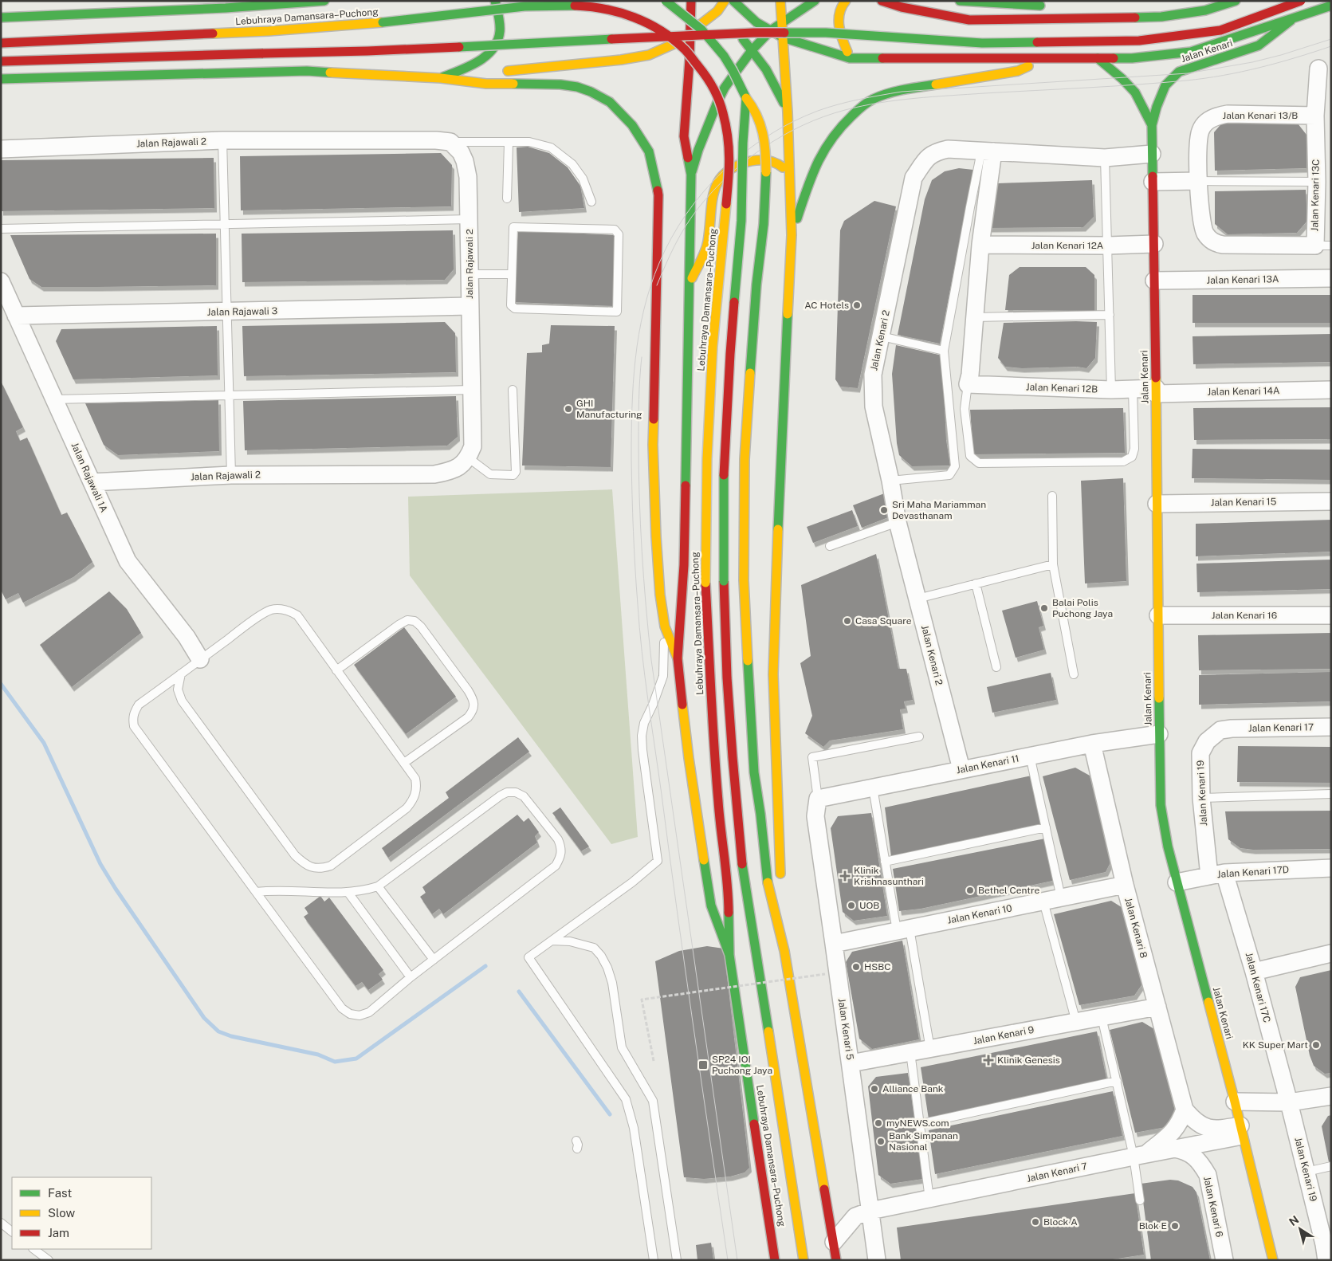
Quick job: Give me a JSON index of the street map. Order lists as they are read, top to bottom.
{
  "streets": {
    "main road": ["Lebuhraya Damansara–Puchong", "Jalan Kenari"],
    "street": [
      "Jalan Kenari 13/B",
      "Jalan Rajawali 2",
      "Jalan Kenari 13C",
      "Jalan Kenari 12A",
      "Jalan Kenari 13A",
      "Jalan Rajawali 3",
      "Jalan Kenari 2",
      "Jalan Kenari 12B",
      "Jalan Kenari 14A",
      "Jalan Rajawali 1A",
      "Jalan Kenari 15",
      "Jalan Kenari 16",
      "Jalan Kenari 17",
      "Jalan Kenari 11",
      "Jalan Kenari 19",
      "Jalan Kenari 17D",
      "Jalan Kenari 10",
      "Jalan Kenari 8",
      "Jalan Kenari 17C",
      "Jalan Kenari 5",
      "Jalan Kenari 9",
      "Jalan Kenari 7",
      "Jalan Kenari 6"
    ]
  },
  "crossings": [
    ["Jalan Kenari", "Jalan Kenari 12A"],
    ["Jalan Kenari", "Jalan Kenari 13A"],
    ["Jalan Kenari", "Jalan Kenari 2"],
    ["Jalan Kenari", "Jalan Kenari 12B"],
    ["Jalan Kenari", "Jalan Kenari 14A"],
    ["Jalan Kenari", "Jalan Kenari 15"],
    ["Jalan Kenari", "Jalan Kenari 16"],
    ["Jalan Kenari", "Jalan Kenari 11"],
    ["Jalan Kenari", "Jalan Kenari 17D"],
    ["Jalan Kenari", "Jalan Kenari 8"],
    ["Jalan Kenari", "Jalan Kenari 7"],
    ["Jalan Kenari 13/B", "Jalan Kenari 13C"],
    ["Jalan Rajawali 2", "Jalan Rajawali 3"],
    ["Jalan Rajawali 2", "Jalan Rajawali 1A"],
    ["Jalan Rajawali 3", "Jalan Rajawali 1A"],
    ["Jalan Kenari 2", "Jalan Kenari 11"],
    ["Jalan Kenari 12B", "Jalan Kenari 14A"],
    ["Jalan Kenari 17", "Jalan Kenari 19"],
    ["Jalan Kenari 11", "Jalan Kenari 8"],
    ["Jalan Kenari 11", "Jalan Kenari 5"],
    ["Jalan Kenari 19", "Jalan Kenari 17D"],
    ["Jalan Kenari 19", "Jalan Kenari 17C"],
    ["Jalan Kenari 17D", "Jalan Kenari 17C"],
    ["Jalan Kenari 10", "Jalan Kenari 8"],
    ["Jalan Kenari 10", "Jalan Kenari 5"],
    ["Jalan Kenari 8", "Jalan Kenari 9"],
    ["Jalan Kenari 8", "Jalan Kenari 7"],
    ["Jalan Kenari 5", "Jalan Kenari 9"],
    ["Jalan Kenari 5", "Jalan Kenari 7"],
    ["Jalan Kenari 7", "Jalan Kenari 6"]
  ],
  "places": {
    "other": [
      "AC Hotels",
      "GHI Manufacturing",
      "Sri Maha Mariamman Devasthanam",
      "Balai Polis Puchong Jaya",
      "Casa Square",
      "Bethel Centre",
      "UOB",
      "HSBC",
      "KK Super Mart",
      "Alliance Bank",
      "myNEWS.com",
      "Bank Simpanan Nasional",
      "Block A",
      "Blok E"
    ],
    "health": ["Klinik Krishnasunthari", "Klinik Genesis"],
    "transit": ["SP24 IOI Puchong Jaya"]
  },
  "legend": ["Fast", "Slow", "Jam"],
  "north": "top left"
}
